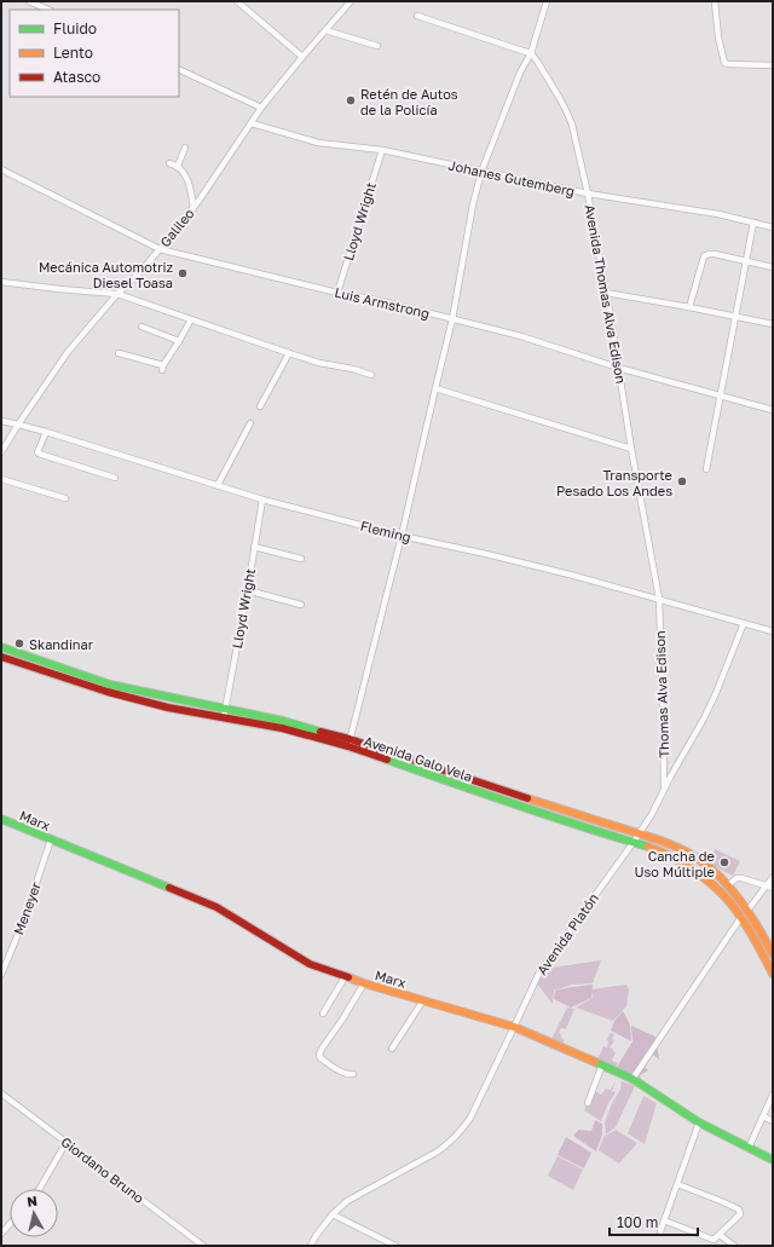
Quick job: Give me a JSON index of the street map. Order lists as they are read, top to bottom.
{
  "streets": {
    "main road": ["Avenida Galo Vela", "Marx"],
    "street": [
      "Johanes Gutemberg",
      "Lloyd Wright",
      "Galileo",
      "Avenida Thomas Alva Edison",
      "Luis Armstrong",
      "Fleming",
      "Thomas Alva Edison",
      "Meneyer",
      "Avenida Platón",
      "Giordano Bruno"
    ]
  },
  "crossings": [
    ["Johanes Gutemberg", "Lloyd Wright"],
    ["Johanes Gutemberg", "Galileo"],
    ["Johanes Gutemberg", "Avenida Thomas Alva Edison"],
    ["Lloyd Wright", "Luis Armstrong"],
    ["Lloyd Wright", "Fleming"],
    ["Lloyd Wright", "Avenida Galo Vela"],
    ["Galileo", "Luis Armstrong"],
    ["Galileo", "Fleming"],
    ["Avenida Thomas Alva Edison", "Luis Armstrong"],
    ["Avenida Thomas Alva Edison", "Fleming"],
    ["Avenida Thomas Alva Edison", "Thomas Alva Edison"],
    ["Fleming", "Thomas Alva Edison"],
    ["Fleming", "Avenida Platón"],
    ["Thomas Alva Edison", "Avenida Platón"],
    ["Avenida Galo Vela", "Avenida Platón"],
    ["Marx", "Meneyer"],
    ["Marx", "Avenida Platón"]
  ],
  "places": [
    "Retén de Autos de la Policía",
    "Mecánica Automotriz Diesel Toasa",
    "Transporte Pesado Los Andes",
    "Skandinar",
    "Cancha de Uso Múltiple"
  ],
  "legend": ["Fluido", "Lento", "Atasco"],
  "scale_bar": "100 m",
  "north": "top"
}
